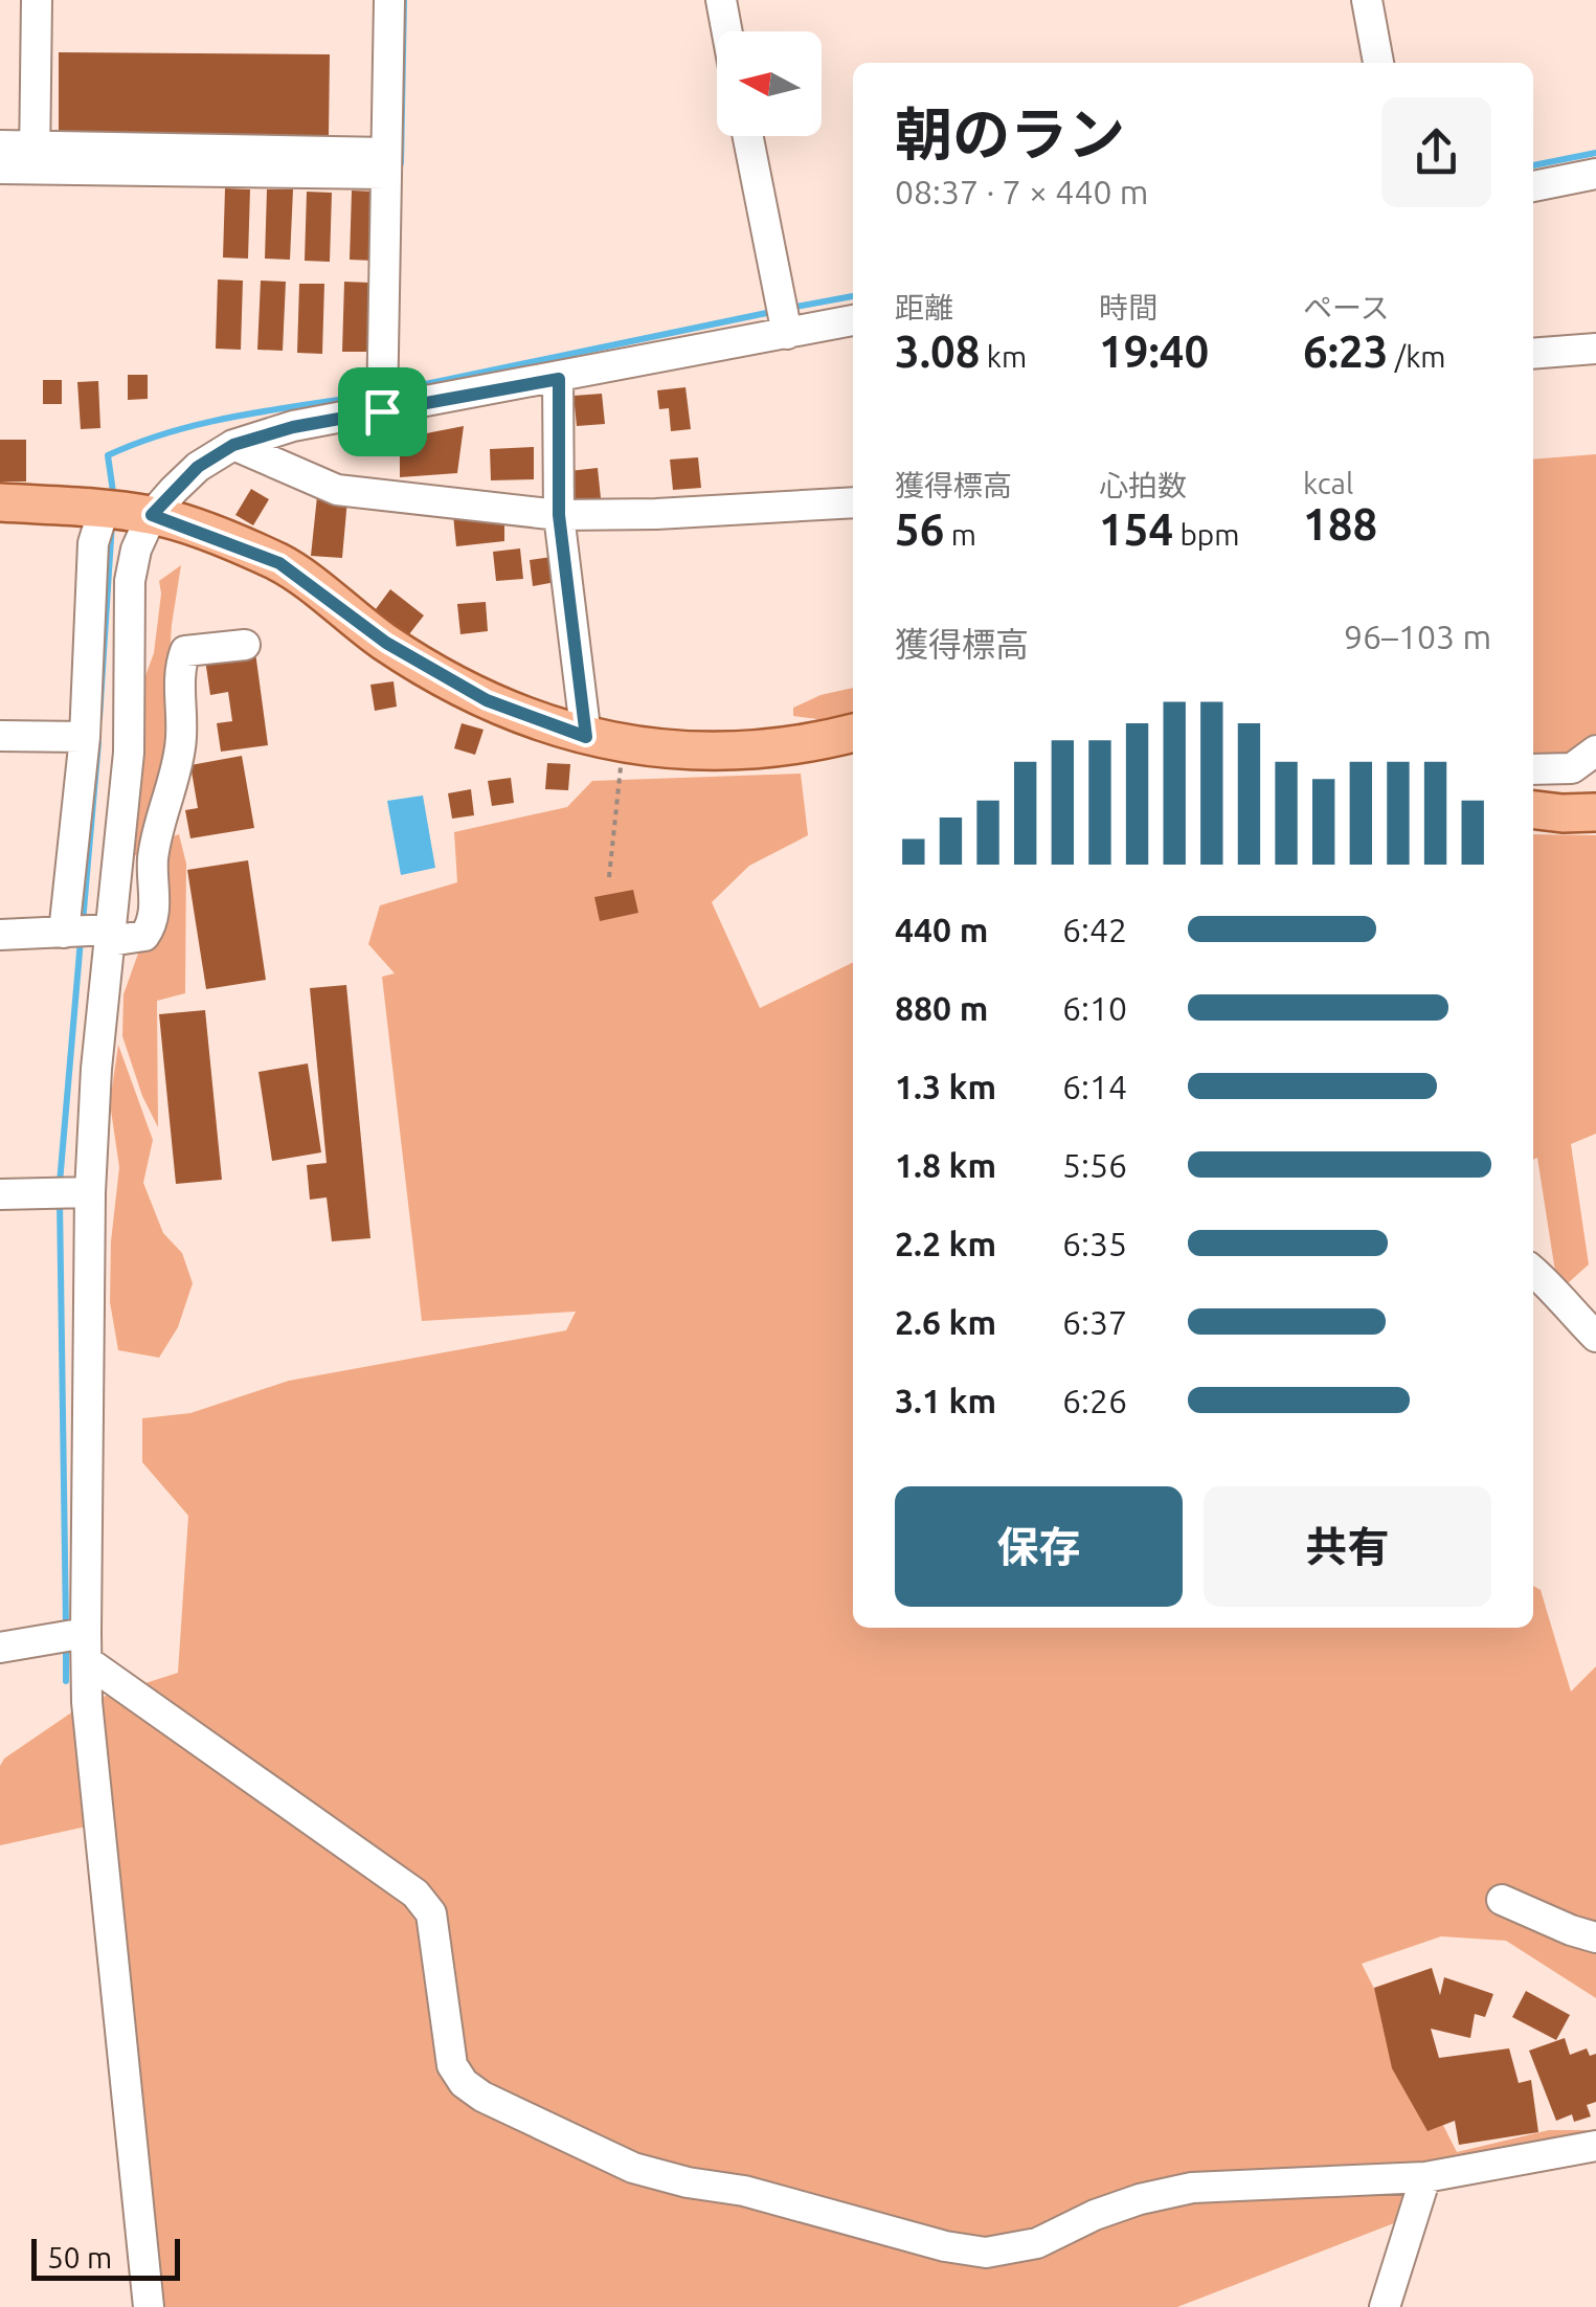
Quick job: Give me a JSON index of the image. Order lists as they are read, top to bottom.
{
  "scale_bar": "50 m",
  "north": "left",
  "page": {
    "heading": ["朝のラン", "08:37 · 7 × 440 m"],
    "stats": [
      ["距離", "3.08 km"],
      ["時間", "19:40"],
      ["ペース", "6:23 /km"],
      ["獲得標高", "56 m"],
      ["心拍数", "154 bpm"],
      ["kcal", "188"]
    ],
    "chart": ["獲得標高", "96–103 m"],
    "list": [
      {
        "name": "440 m",
        "note": "6:42"
      },
      {
        "name": "880 m",
        "note": "6:10"
      },
      {
        "name": "1.3 km",
        "note": "6:14"
      },
      {
        "name": "1.8 km",
        "note": "5:56"
      },
      {
        "name": "2.2 km",
        "note": "6:35"
      },
      {
        "name": "2.6 km",
        "note": "6:37"
      },
      {
        "name": "3.1 km",
        "note": "6:26"
      }
    ],
    "buttons": ["保存", "共有"],
    "scale": "50 m"
  }
}
